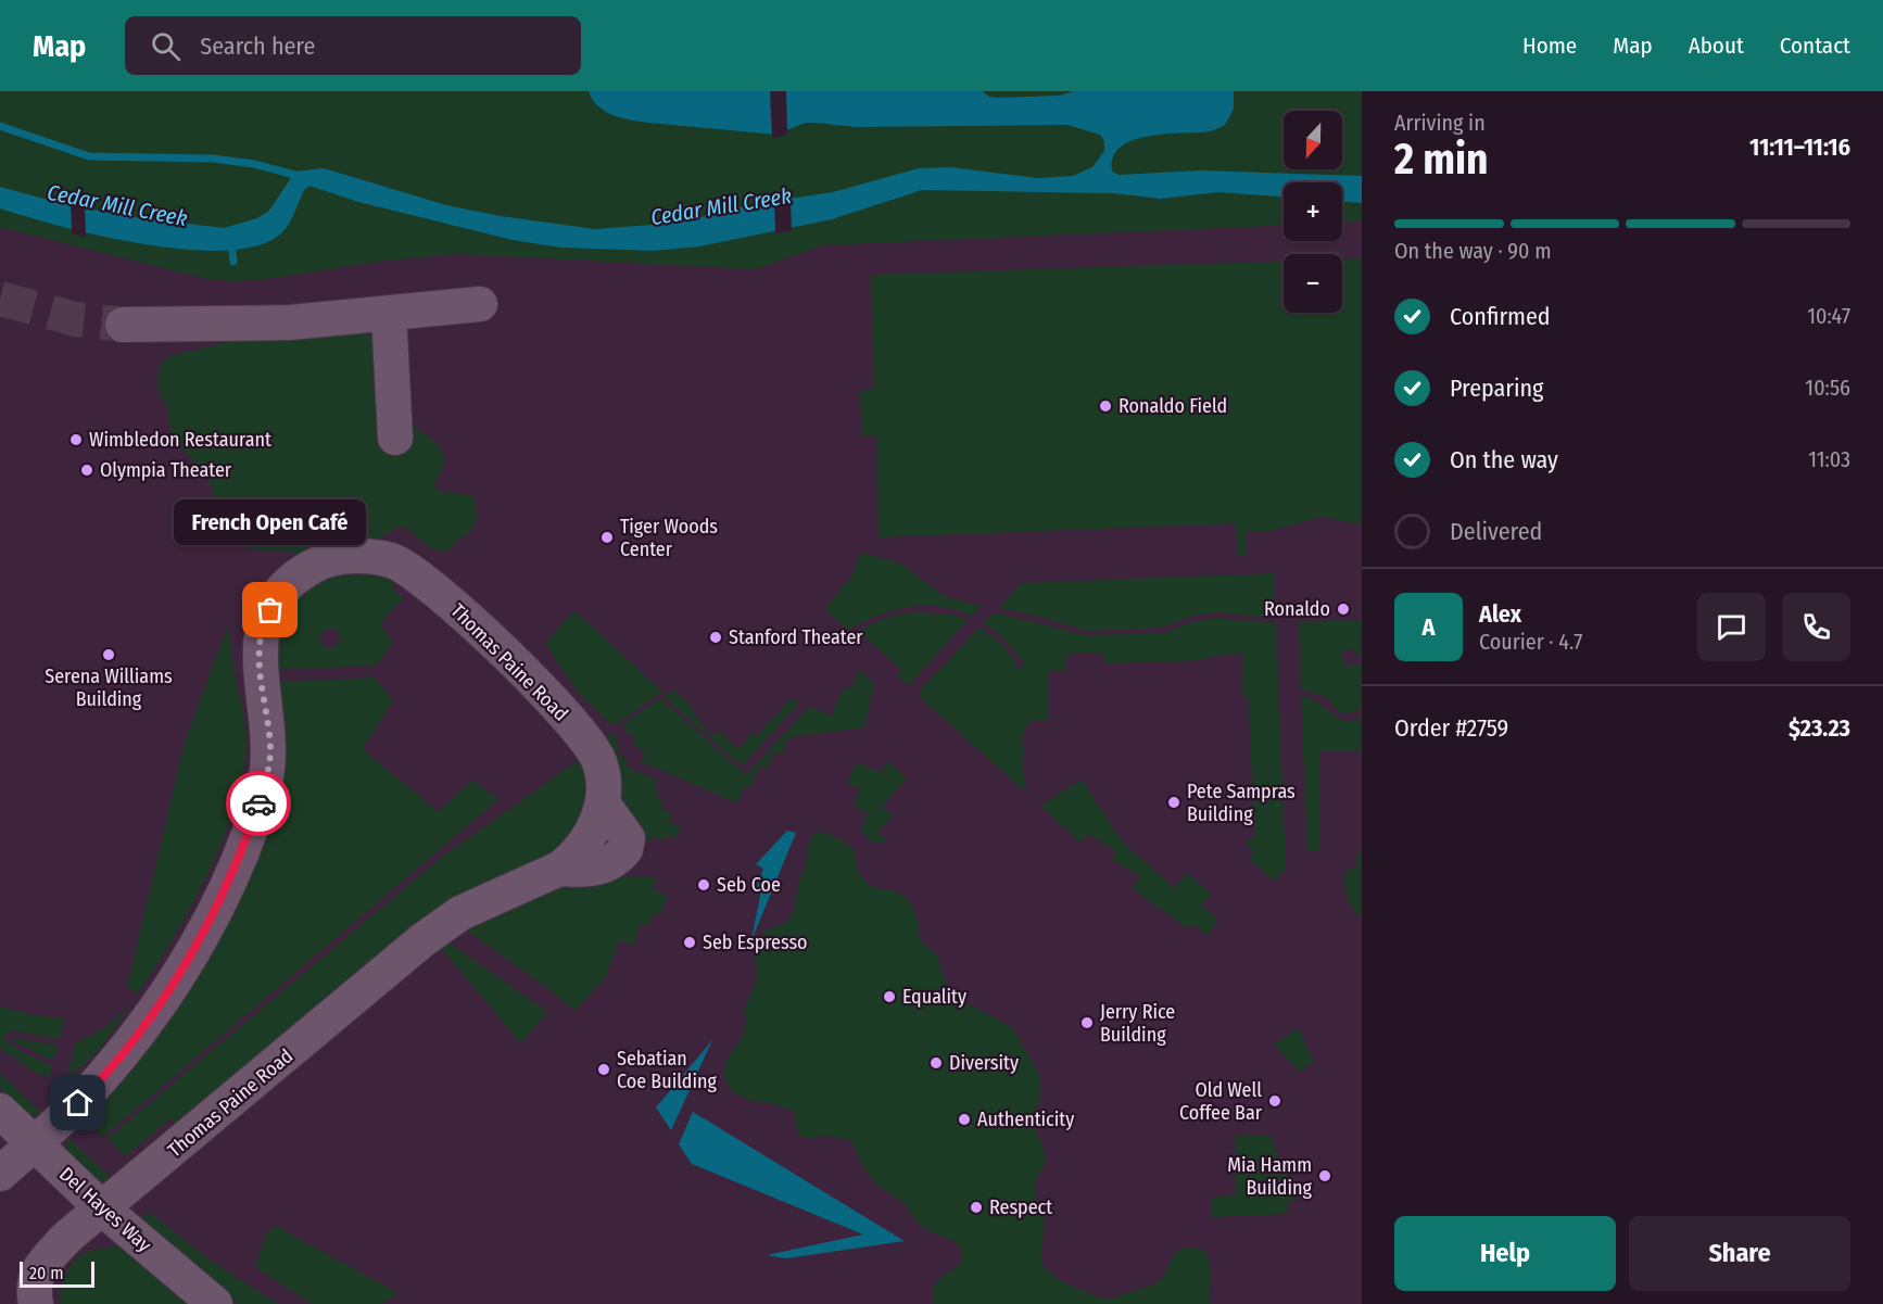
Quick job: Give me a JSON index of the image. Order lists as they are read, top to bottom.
{
  "streets": {
    "lane": ["Thomas Paine Road", "Del Hayes Way"]
  },
  "crossings": [
    ["Thomas Paine Road", "Del Hayes Way"]
  ],
  "water": ["Cedar Mill Creek"],
  "places": [
    "Ronaldo Field",
    "Wimbledon Restaurant",
    "Olympia Theater",
    "Tiger Woods Center",
    "Ronaldo",
    "French Open Café",
    "Stanford Theater",
    "Serena Williams Building",
    "Pete Sampras Building",
    "Seb Coe",
    "Seb Espresso",
    "Equality",
    "Jerry Rice Building",
    "Diversity",
    "Sebatian Coe Building",
    "Old Well Coffee Bar",
    "Authenticity",
    "Mia Hamm Building",
    "Respect"
  ],
  "scale_bar": "20 m",
  "north": "bottom",
  "page": {
    "header": "Map",
    "search": "Search here",
    "nav": [
      "Home",
      "Map",
      "About",
      "Contact"
    ],
    "heading": ["2 min", "Arriving in", "11:11–11:16"],
    "panel": [
      "Alex",
      "Courier · 4.7",
      "Order #2759",
      "$23.23"
    ],
    "map_buttons": ["+", "−"],
    "bar": "On the way · 90 m",
    "list": [
      ["Confirmed", "10:47"],
      ["Preparing", "10:56"],
      ["On the way", "11:03"],
      "Delivered"
    ],
    "bubble": "French Open Café",
    "round": "A",
    "buttons": ["Help", "Share"],
    "scale": "20 m"
  }
}
